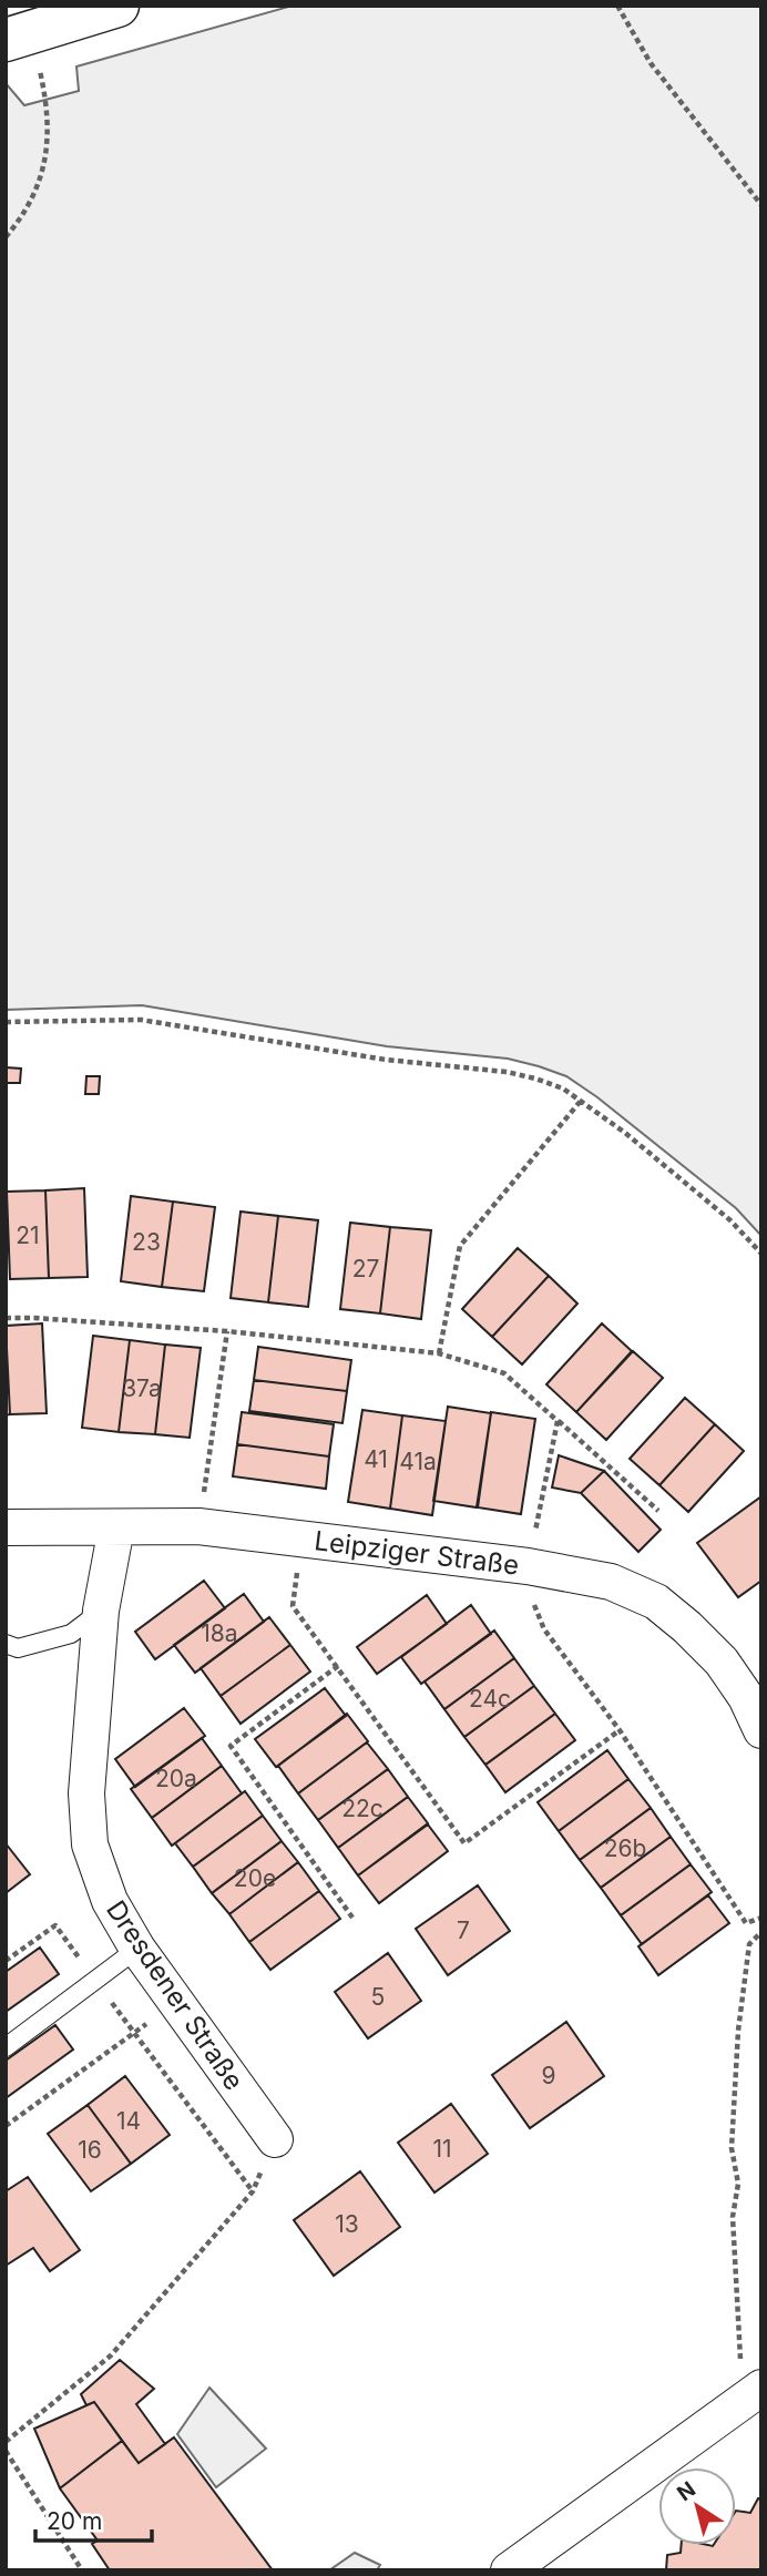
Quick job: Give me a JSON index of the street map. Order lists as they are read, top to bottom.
{
  "streets": {
    "street": ["Leipziger Straße", "Dresdener Straße"]
  },
  "crossings": [
    ["Leipziger Straße", "Dresdener Straße"]
  ],
  "house_numbers": [
    "21",
    "23",
    "27",
    "37a",
    "41",
    "41a",
    "18a",
    "24c",
    "20a",
    "22c",
    "26b",
    "20e",
    "7",
    "5",
    "9",
    "14",
    "11",
    "16",
    "13"
  ],
  "scale_bar": "20 m",
  "north": "top left"
}
